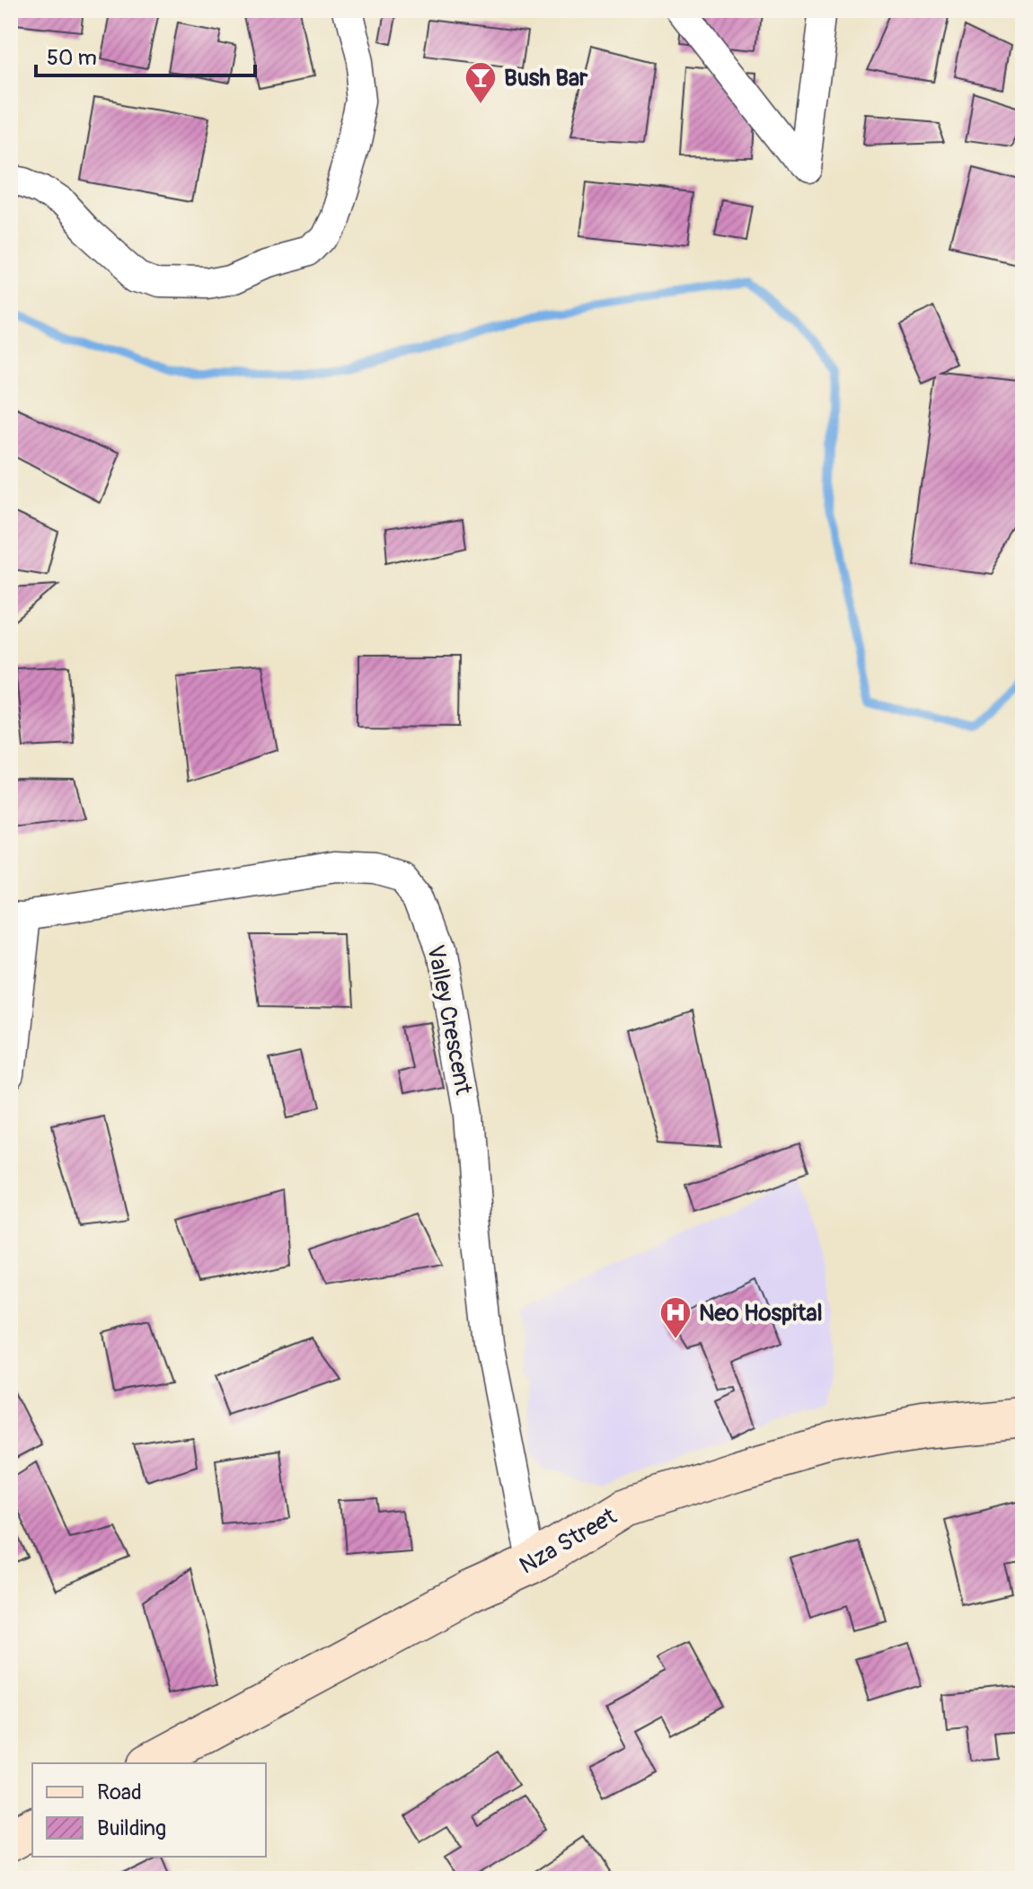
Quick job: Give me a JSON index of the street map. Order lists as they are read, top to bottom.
{
  "streets": {
    "street": ["Valley Crescent", "Nza Street"]
  },
  "crossings": [
    ["Valley Crescent", "Nza Street"]
  ],
  "places": {
    "bar": ["Bush Bar"],
    "hospital": ["Neo Hospital"]
  },
  "legend": ["Road", "Building"],
  "scale_bar": "50 m"
}
